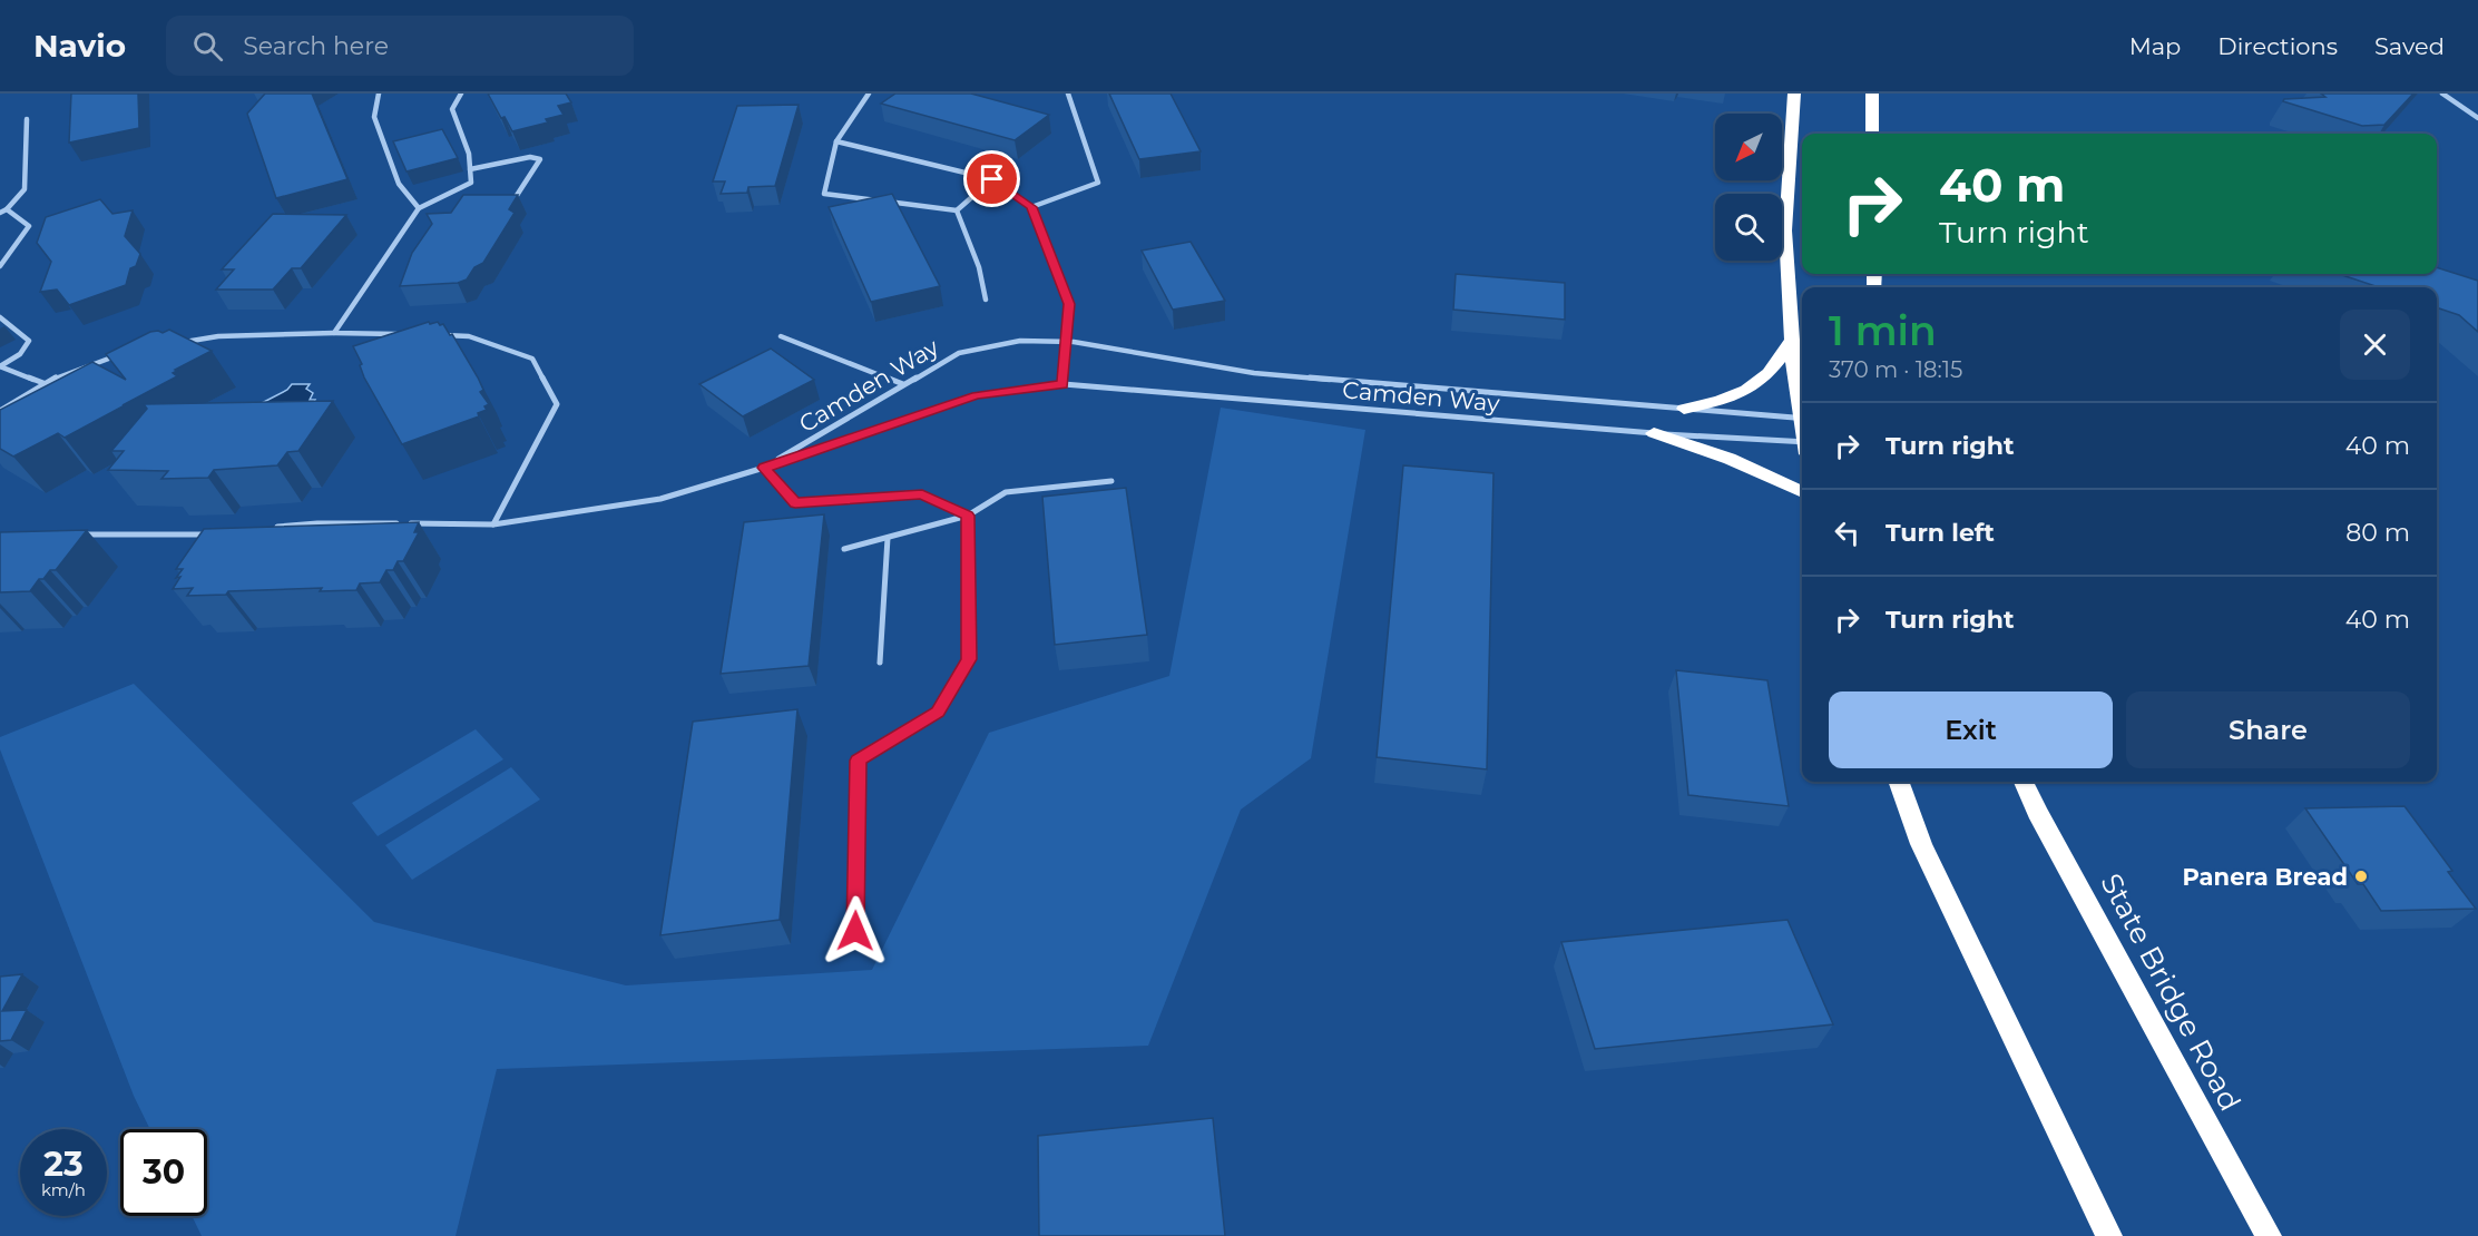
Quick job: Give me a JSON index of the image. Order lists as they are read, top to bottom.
{
  "streets": {
    "highway": ["State Bridge Road"],
    "street": ["Camden Way"]
  },
  "places": ["Panera Bread"],
  "north": "bottom left",
  "page": {
    "header": "Navio",
    "search": "Search here",
    "nav": ["Map", "Directions", "Saved"],
    "turn": ["40 m", "Turn right"],
    "heading": ["1 min", "370 m · 18:15"],
    "list": [
      {
        "name": "Turn right",
        "value": "40 m"
      },
      {
        "name": "Turn left",
        "value": "80 m"
      },
      {
        "name": "Turn right",
        "value": "40 m"
      }
    ],
    "buttons": ["Exit", "Share"],
    "speed": "23 km/h",
    "limit": "30"
  }
}
